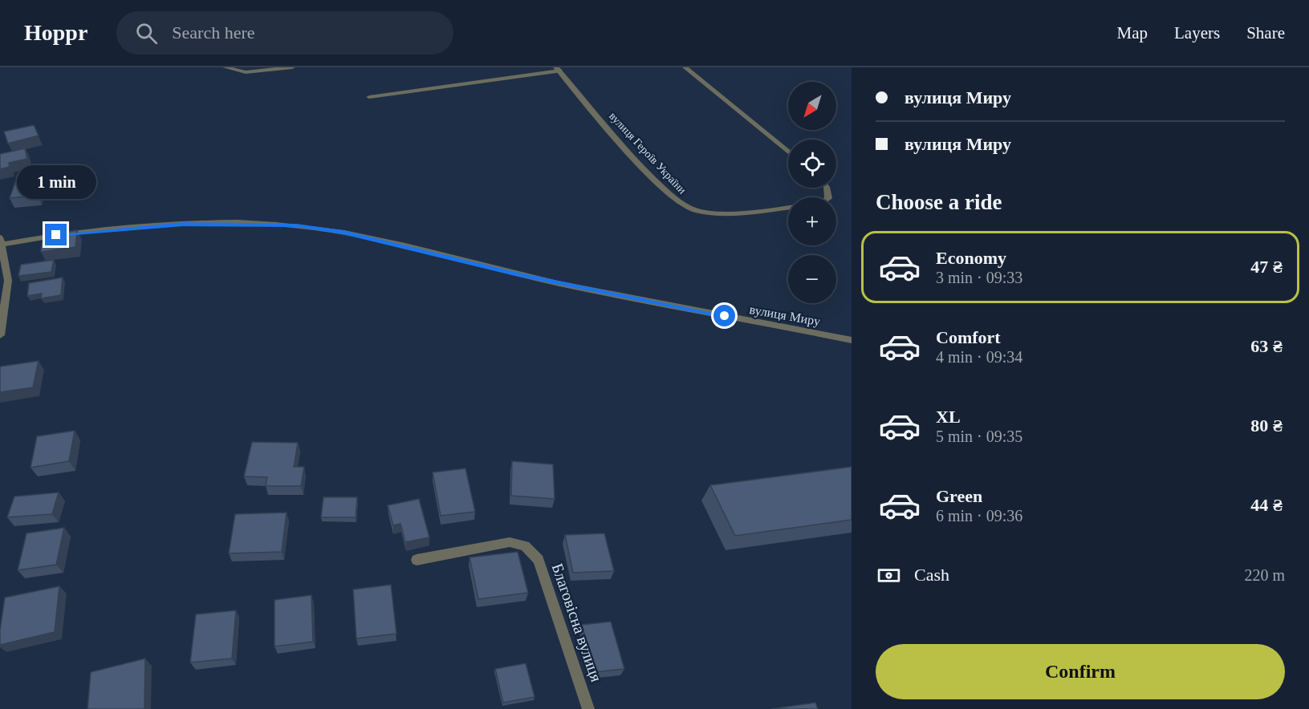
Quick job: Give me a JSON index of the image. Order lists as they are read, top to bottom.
{
  "streets": {
    "street": ["вулиця Героїв України", "вулиця Миру", "Благовісна вулиця"]
  },
  "north": "bottom left",
  "page": {
    "header": "Hoppr",
    "search": "Search here",
    "nav": ["Map", "Layers", "Share"],
    "banner": ["вулиця Миру", "вулиця Миру"],
    "map_buttons": ["+", "−"],
    "bubble": "1 min",
    "heading": "Choose a ride",
    "list": [
      {
        "name": "Economy",
        "note": "3 min · 09:33",
        "value": "47 ₴"
      },
      {
        "name": "Comfort",
        "note": "4 min · 09:34",
        "value": "63 ₴"
      },
      {
        "name": "XL",
        "note": "5 min · 09:35",
        "value": "80 ₴"
      },
      {
        "name": "Green",
        "note": "6 min · 09:36",
        "value": "44 ₴"
      }
    ],
    "pay": ["Cash", "220 m"],
    "buttons": "Confirm"
  }
}
